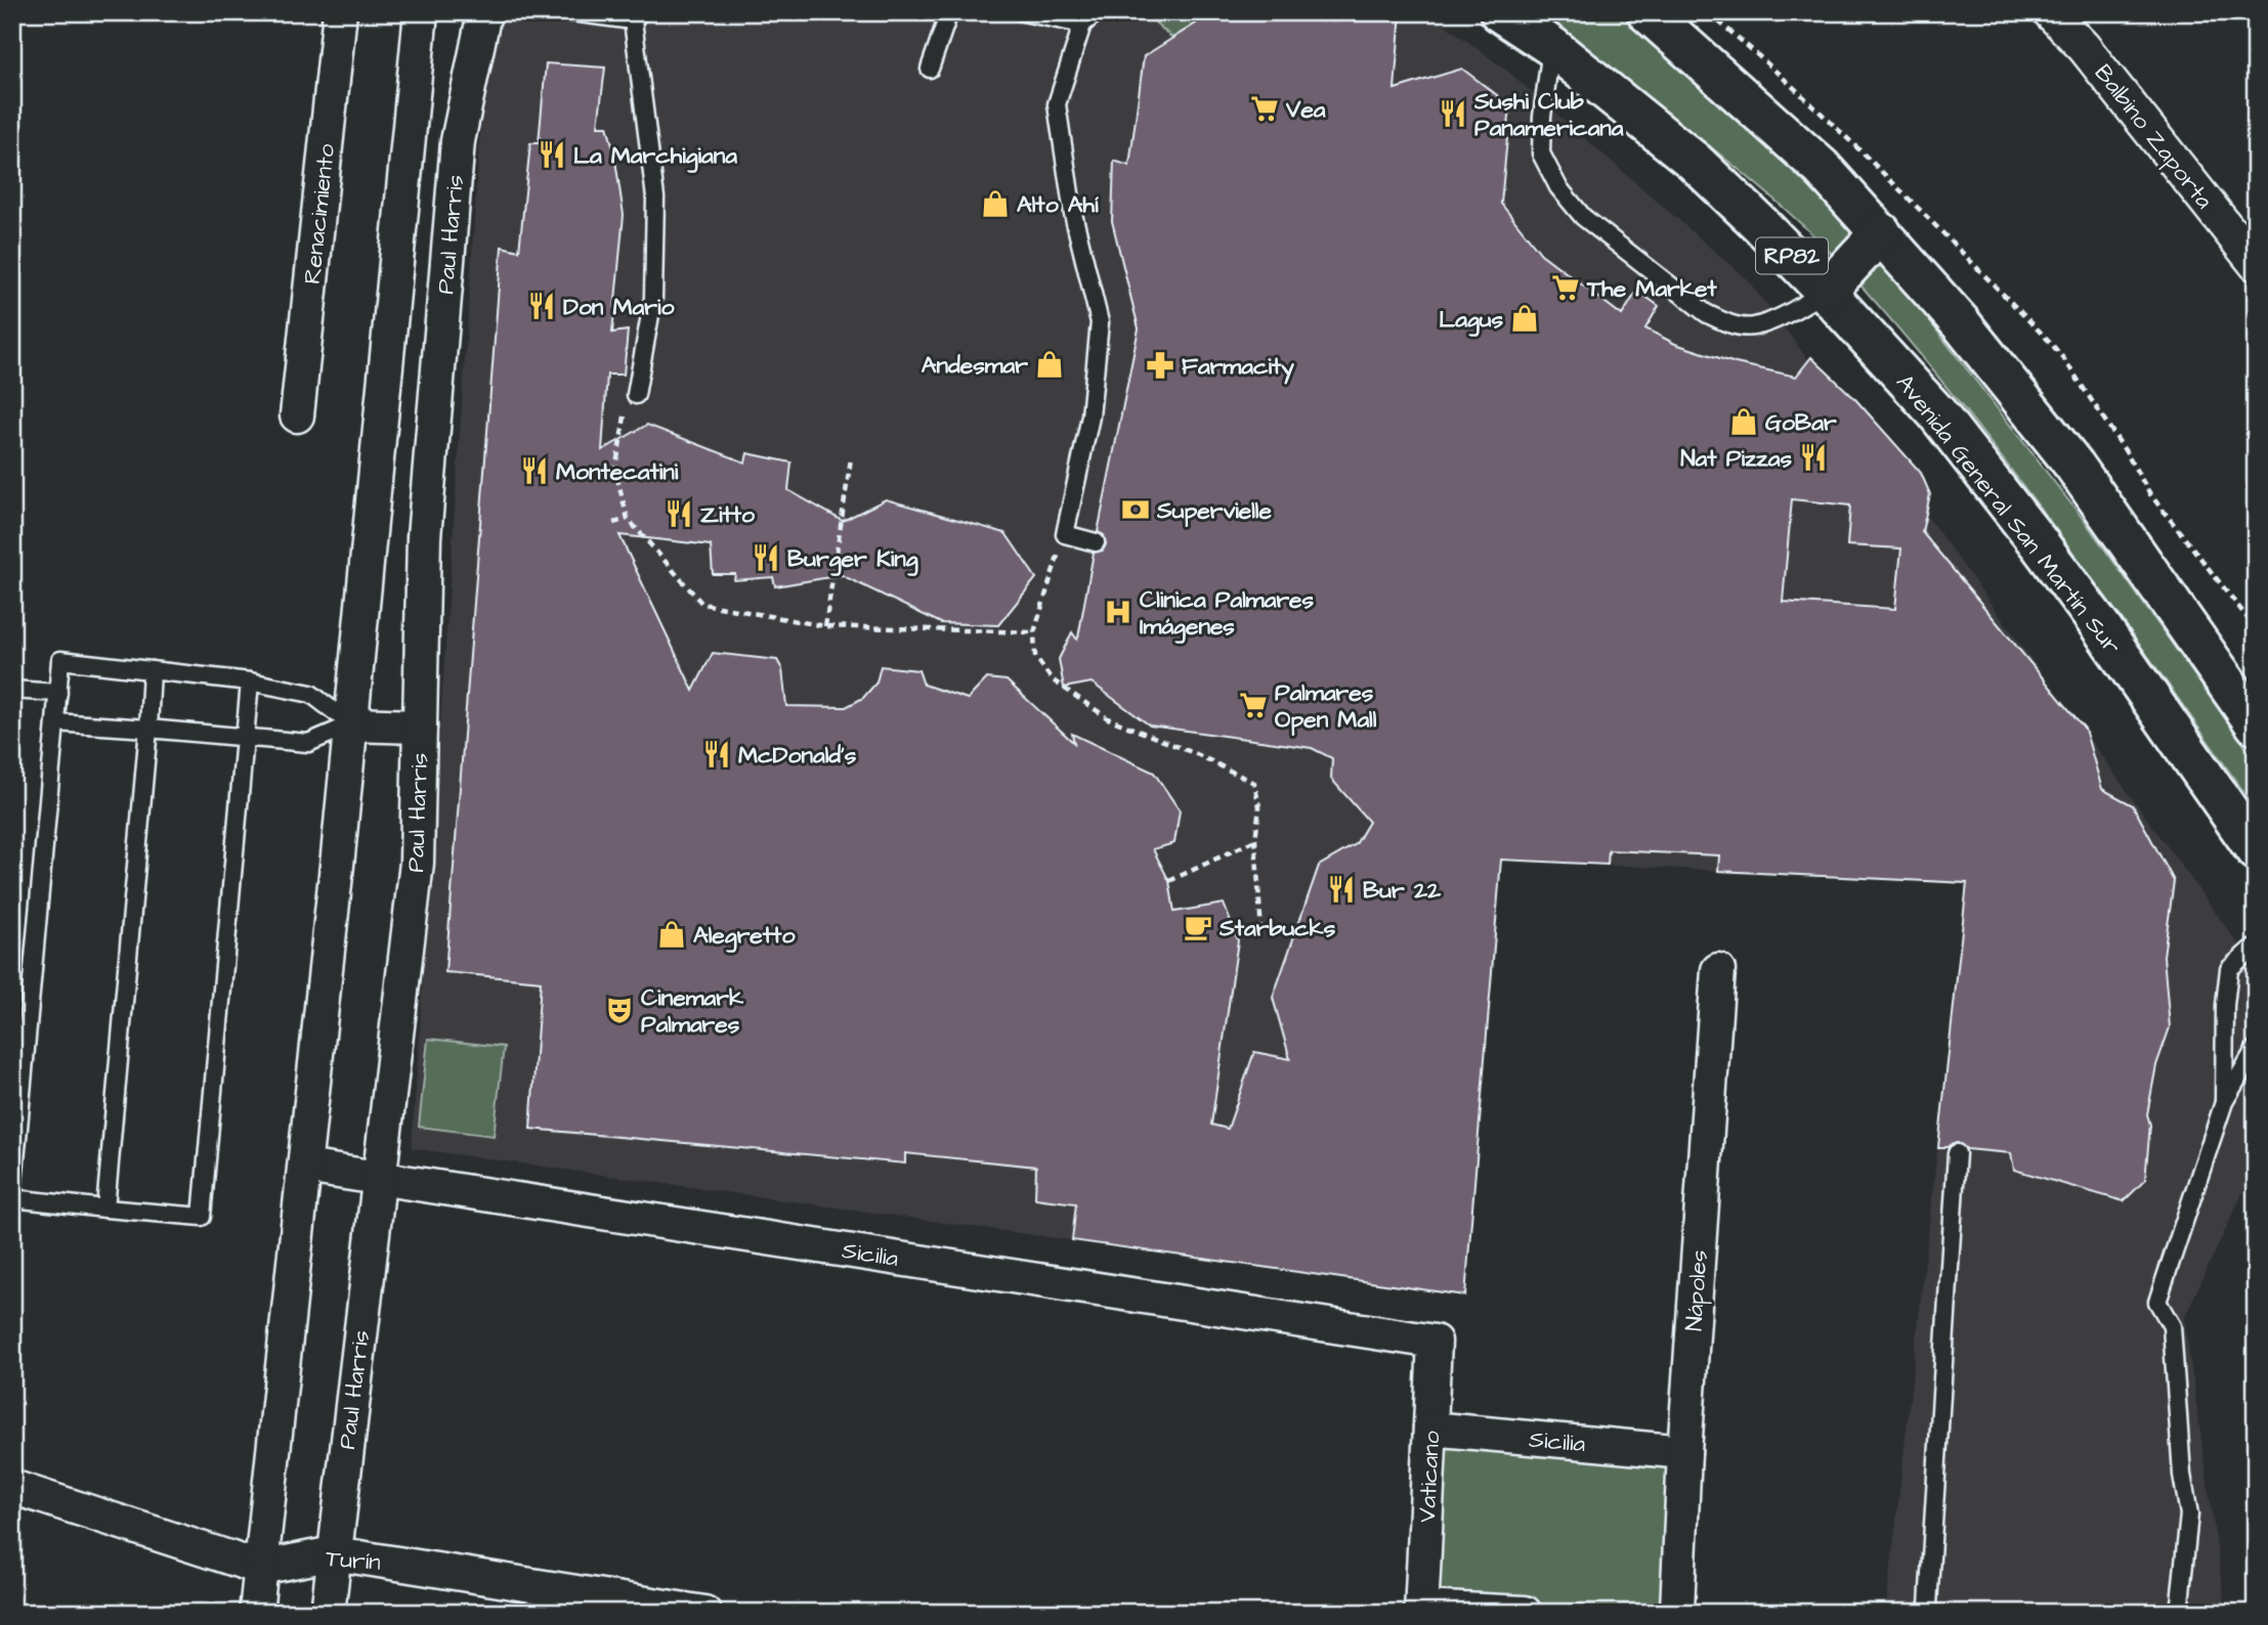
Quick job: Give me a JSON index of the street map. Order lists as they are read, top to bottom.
{
  "streets": {
    "main road": ["RP82", "Avenida General San Martín Sur"],
    "street": [
      "Balbino Zaporta",
      "Renacimiento",
      "Paul Harris",
      "Sicilia",
      "Nápoles",
      "Vaticano",
      "Turín"
    ]
  },
  "crossings": [
    ["Paul Harris", "Sicilia"],
    ["Paul Harris", "Turín"],
    ["Sicilia", "Nápoles"],
    ["Sicilia", "Vaticano"]
  ],
  "places": {
    "supermarket": ["Vea", "The Market", "Palmares Open Mall"],
    "restaurant": [
      "Sushi Club Panamericana",
      "La Marchigiana",
      "Don Mario",
      "Nat Pizzas",
      "Montecatini",
      "Zitto",
      "Burger King",
      "McDonald's",
      "Bur 22"
    ],
    "shop": [
      "Alto Ahí",
      "Lagus",
      "Andesmar",
      "GoBar",
      "Alegretto"
    ],
    "pharmacy": ["Farmacity"],
    "bank": ["Supervielle"],
    "hospital": ["Clinica Palmares Imágenes"],
    "cafe": ["Starbucks"],
    "theatre": ["Cinemark Palmares"]
  }
}
